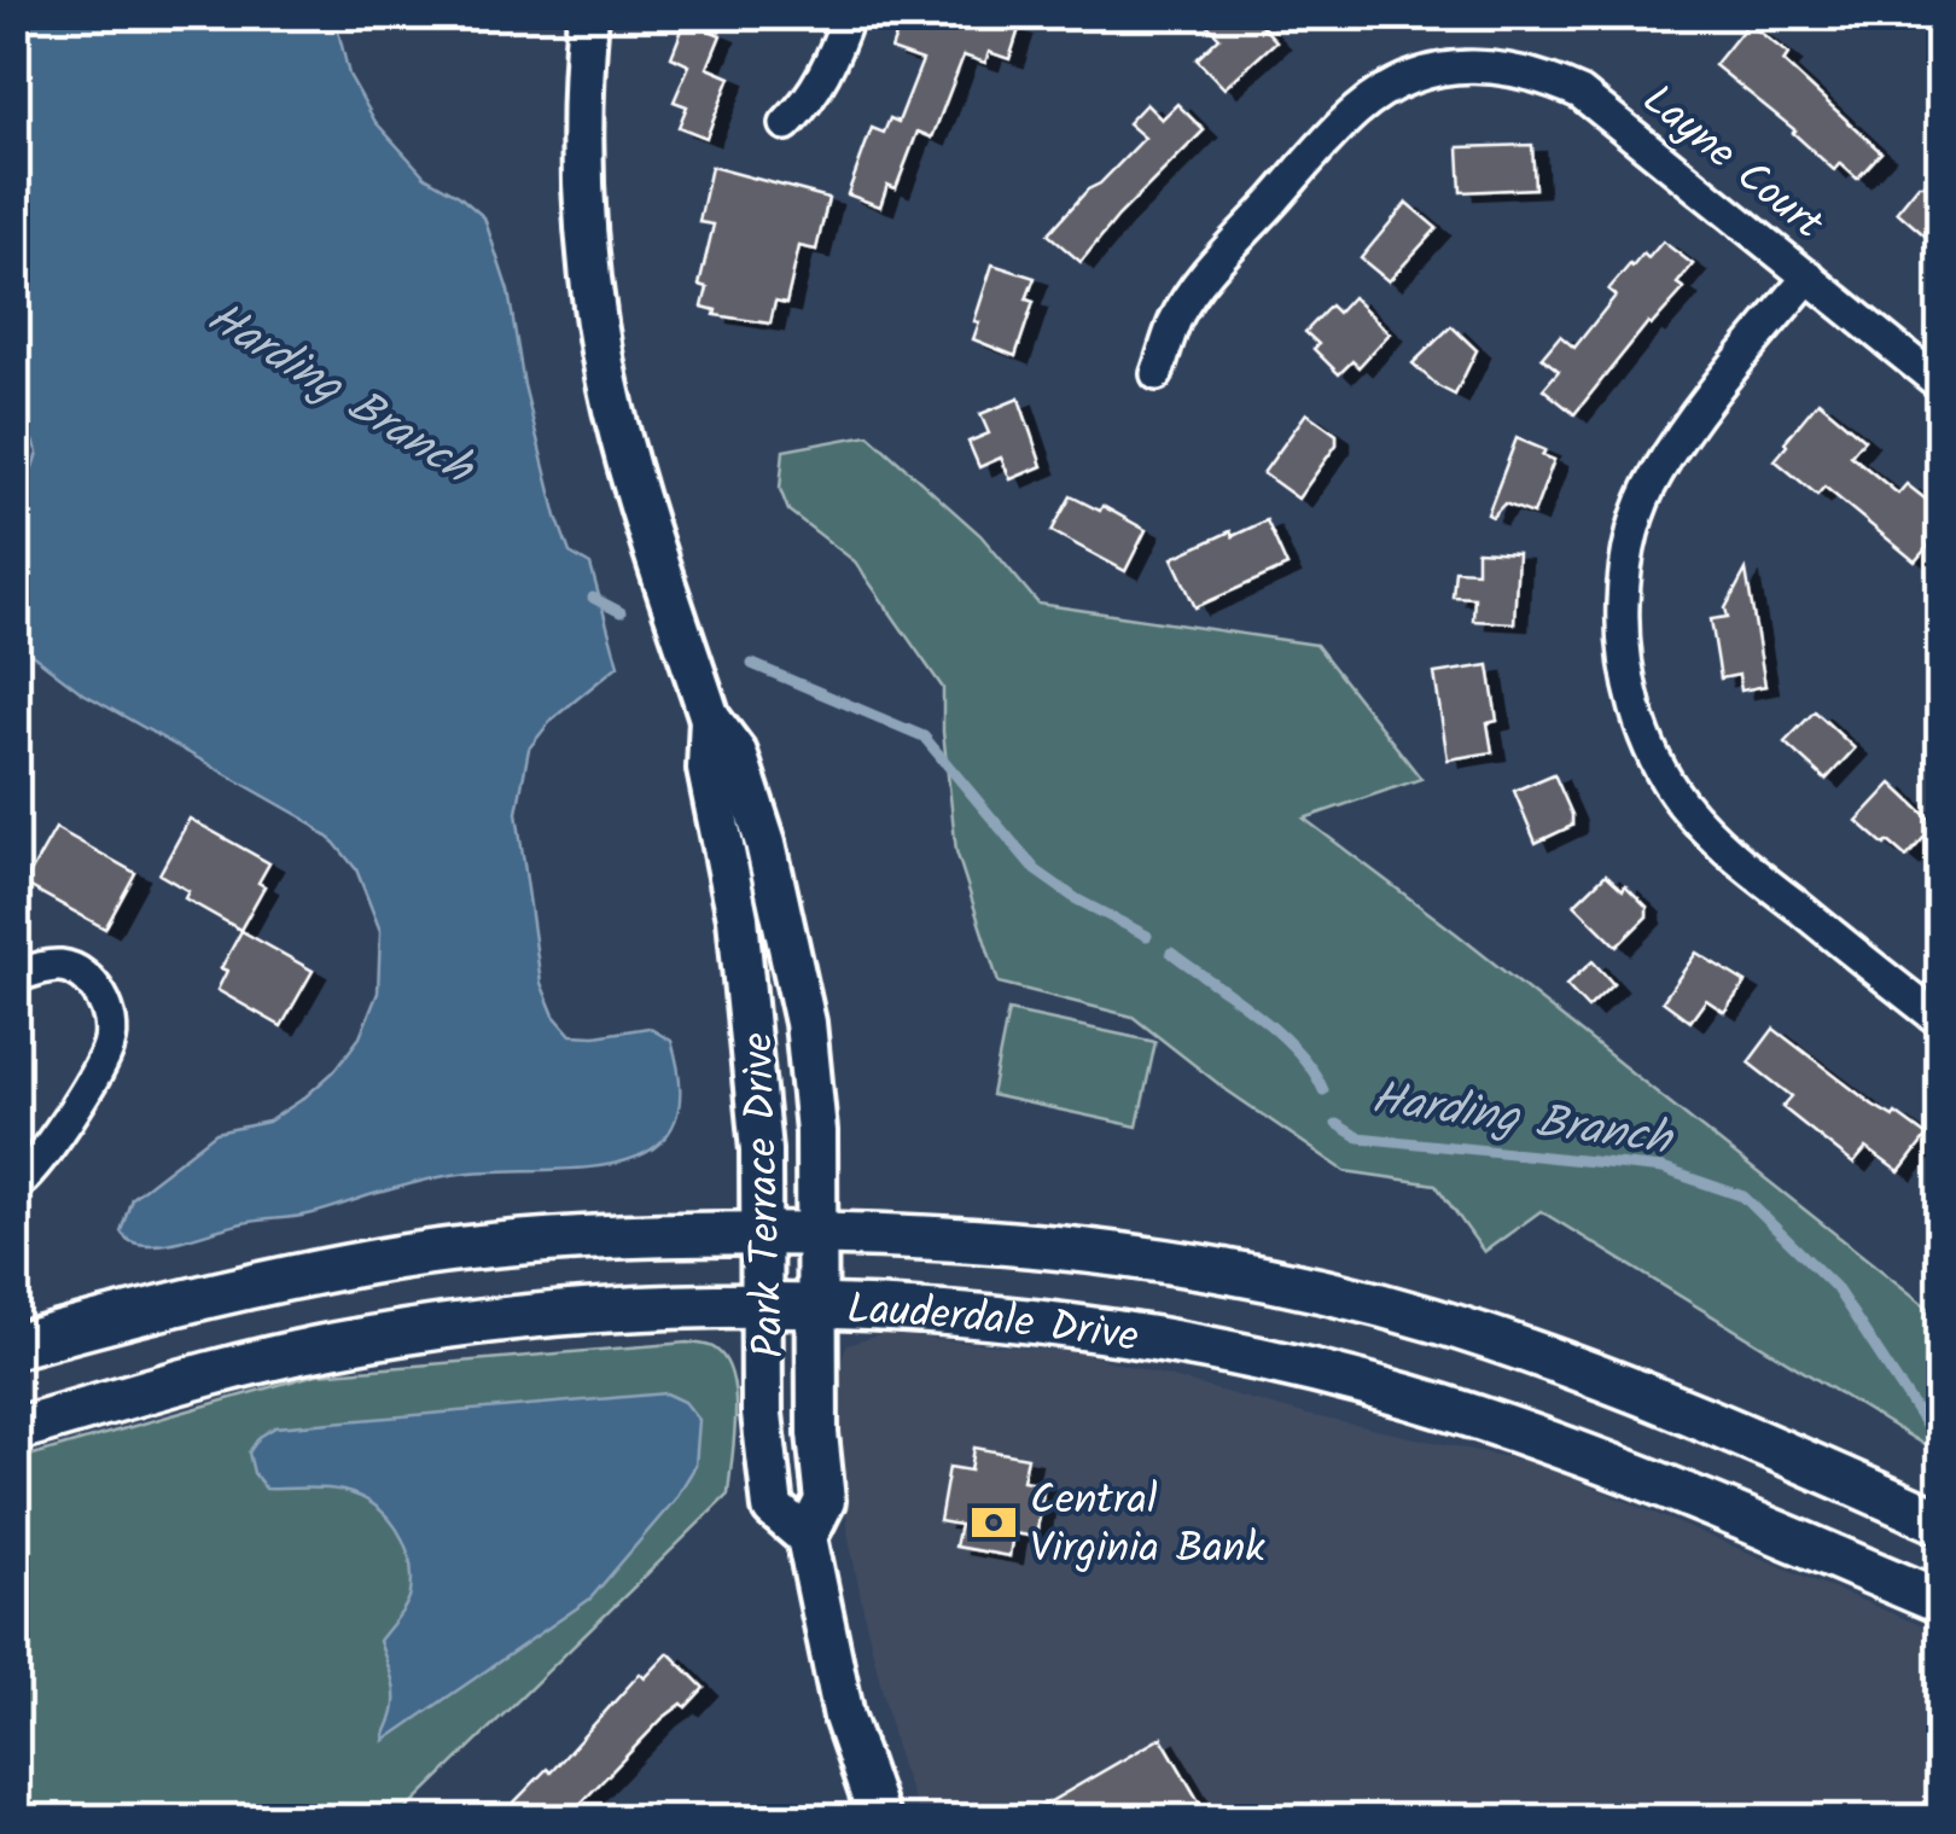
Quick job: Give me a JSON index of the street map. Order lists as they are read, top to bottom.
{
  "streets": {
    "main road": ["Lauderdale Drive"],
    "street": ["Layne Court", "Park Terrace Drive"]
  },
  "crossings": [
    ["Park Terrace Drive", "Lauderdale Drive"]
  ],
  "water": ["Harding Branch"],
  "places": {
    "bank": ["Central Virginia Bank"]
  }
}
